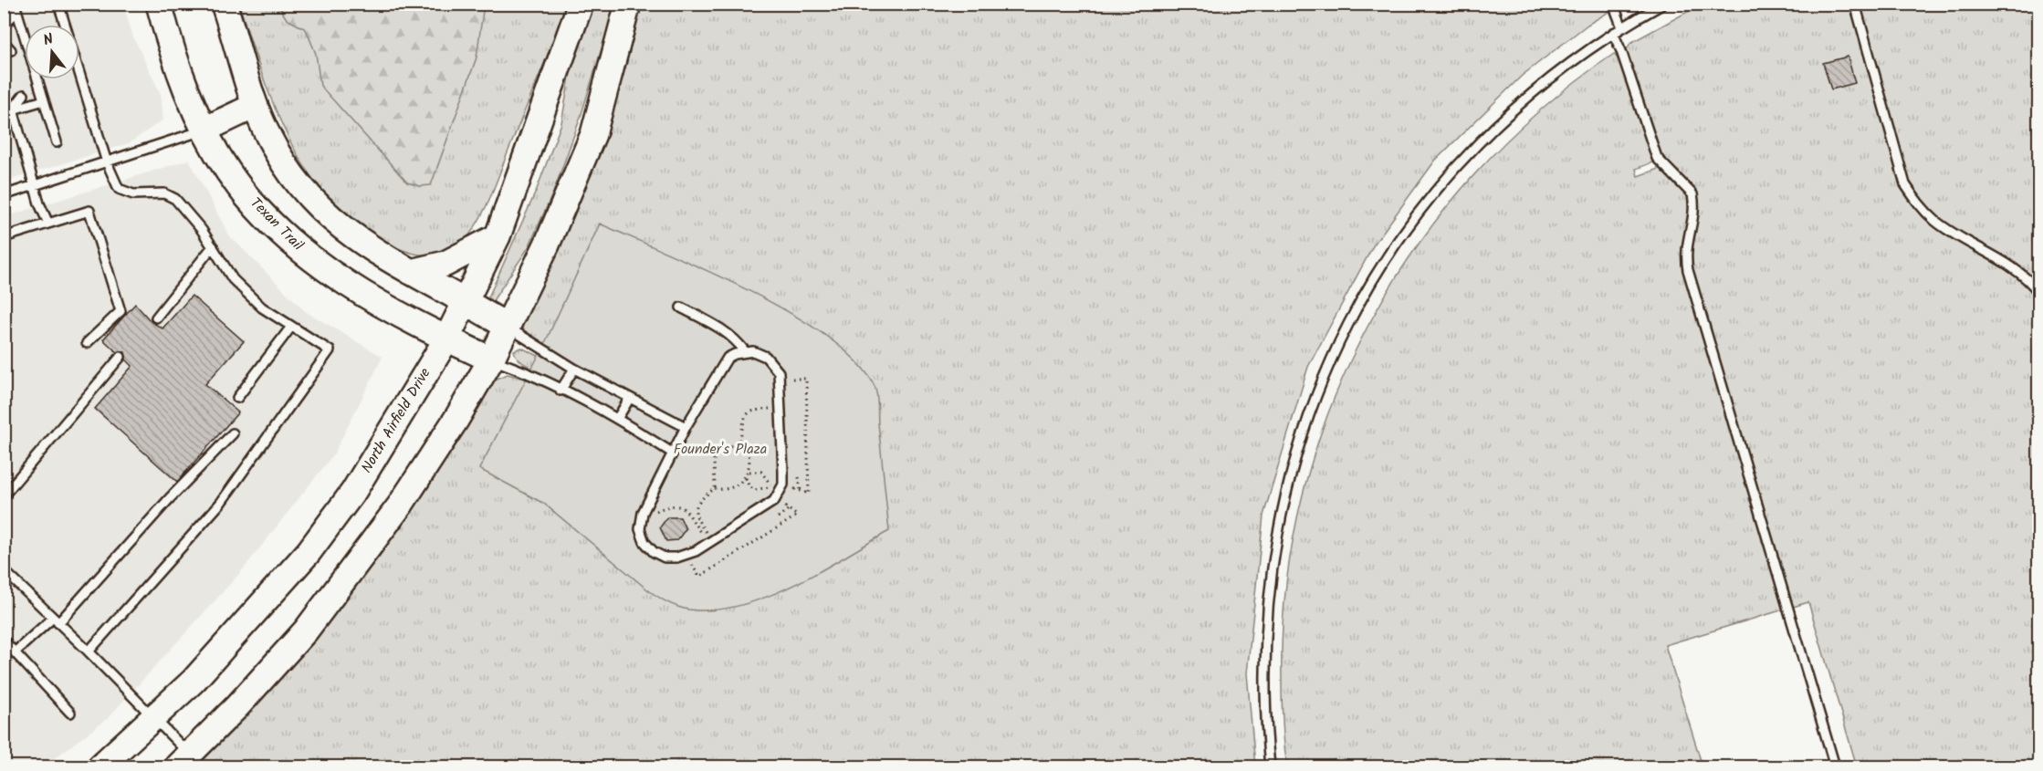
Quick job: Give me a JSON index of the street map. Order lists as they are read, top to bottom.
{
  "streets": {
    "main road": ["Texan Trail", "North Airfield Drive"]
  },
  "crossings": [
    ["Texan Trail", "North Airfield Drive"]
  ],
  "parks": ["Founder's Plaza"],
  "north": "top"
}
